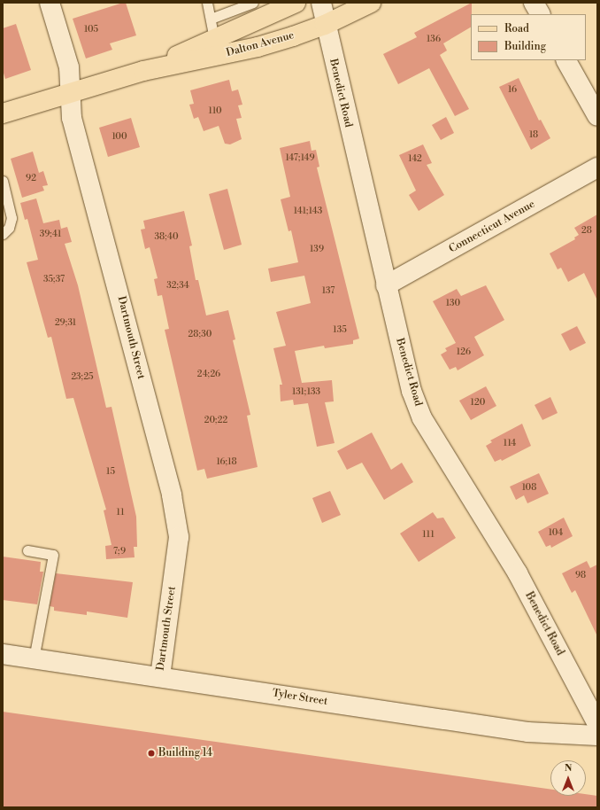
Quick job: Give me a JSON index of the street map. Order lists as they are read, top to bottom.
{
  "streets": {
    "main road": ["Dalton Avenue"],
    "street": [
      "Benedict Road",
      "Connecticut Avenue",
      "Dartmouth Street",
      "Tyler Street"
    ]
  },
  "crossings": [
    ["Dalton Avenue", "Benedict Road"],
    ["Dalton Avenue", "Dartmouth Street"],
    ["Benedict Road", "Connecticut Avenue"],
    ["Dartmouth Street", "Tyler Street"]
  ],
  "places": ["Building 14"],
  "house_numbers": [
    "105",
    "136",
    "16",
    "110",
    "18",
    "100",
    "147;149",
    "142",
    "92",
    "141;143",
    "28",
    "39;41",
    "38;40",
    "139",
    "35;37",
    "32;34",
    "137",
    "130",
    "29;31",
    "135",
    "28;30",
    "126",
    "24;26",
    "23;25",
    "131;133",
    "120",
    "20;22",
    "114",
    "16;18",
    "15",
    "108",
    "11",
    "104",
    "111",
    "7;9",
    "98"
  ],
  "legend": ["Road", "Building"],
  "north": "top"
}
